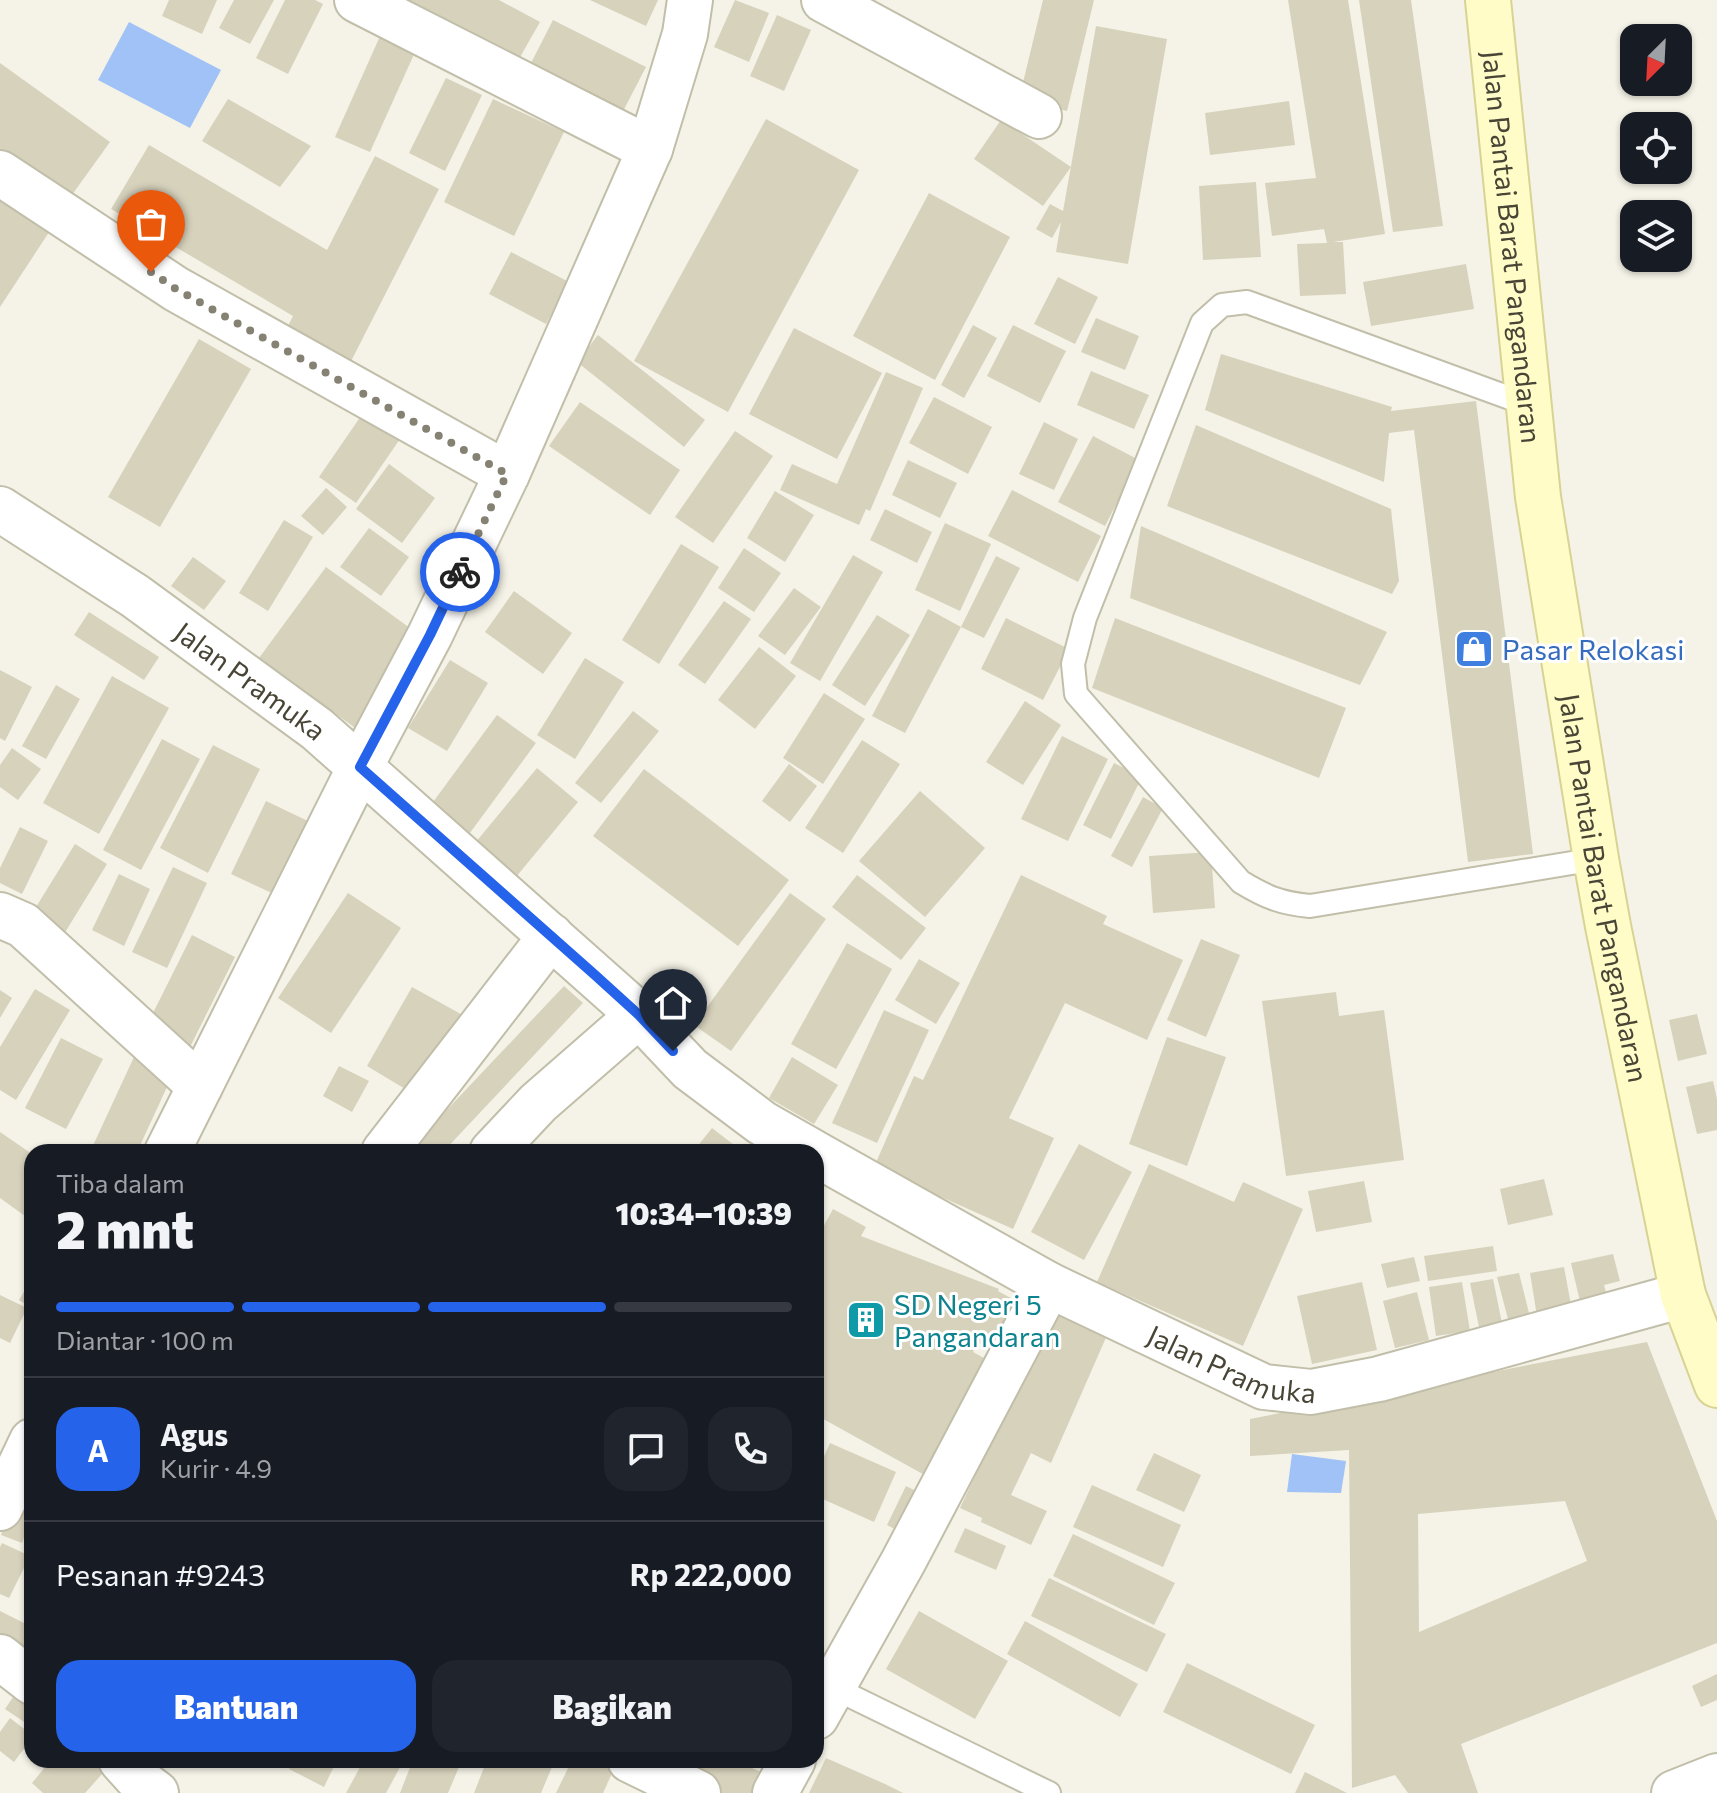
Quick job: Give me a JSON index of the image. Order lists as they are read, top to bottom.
{
  "streets": {
    "street": ["Jalan Pantai Barat Pangandaran", "Jalan Pramuka"]
  },
  "crossings": [
    ["Jalan Pantai Barat Pangandaran", "Jalan Pramuka"]
  ],
  "places": {
    "shop": ["Pasar Relokasi"],
    "building": ["SD Negeri 5 Pangandaran"]
  },
  "north": "bottom left",
  "page": {
    "heading": ["2 mnt", "Tiba dalam", "10:34–10:39"],
    "panel": [
      "Agus",
      "Kurir · 4.9",
      "Pesanan #9243",
      "Rp 222,000"
    ],
    "bar": "Diantar · 100 m",
    "round": "A",
    "buttons": ["Bantuan", "Bagikan"]
  }
}
